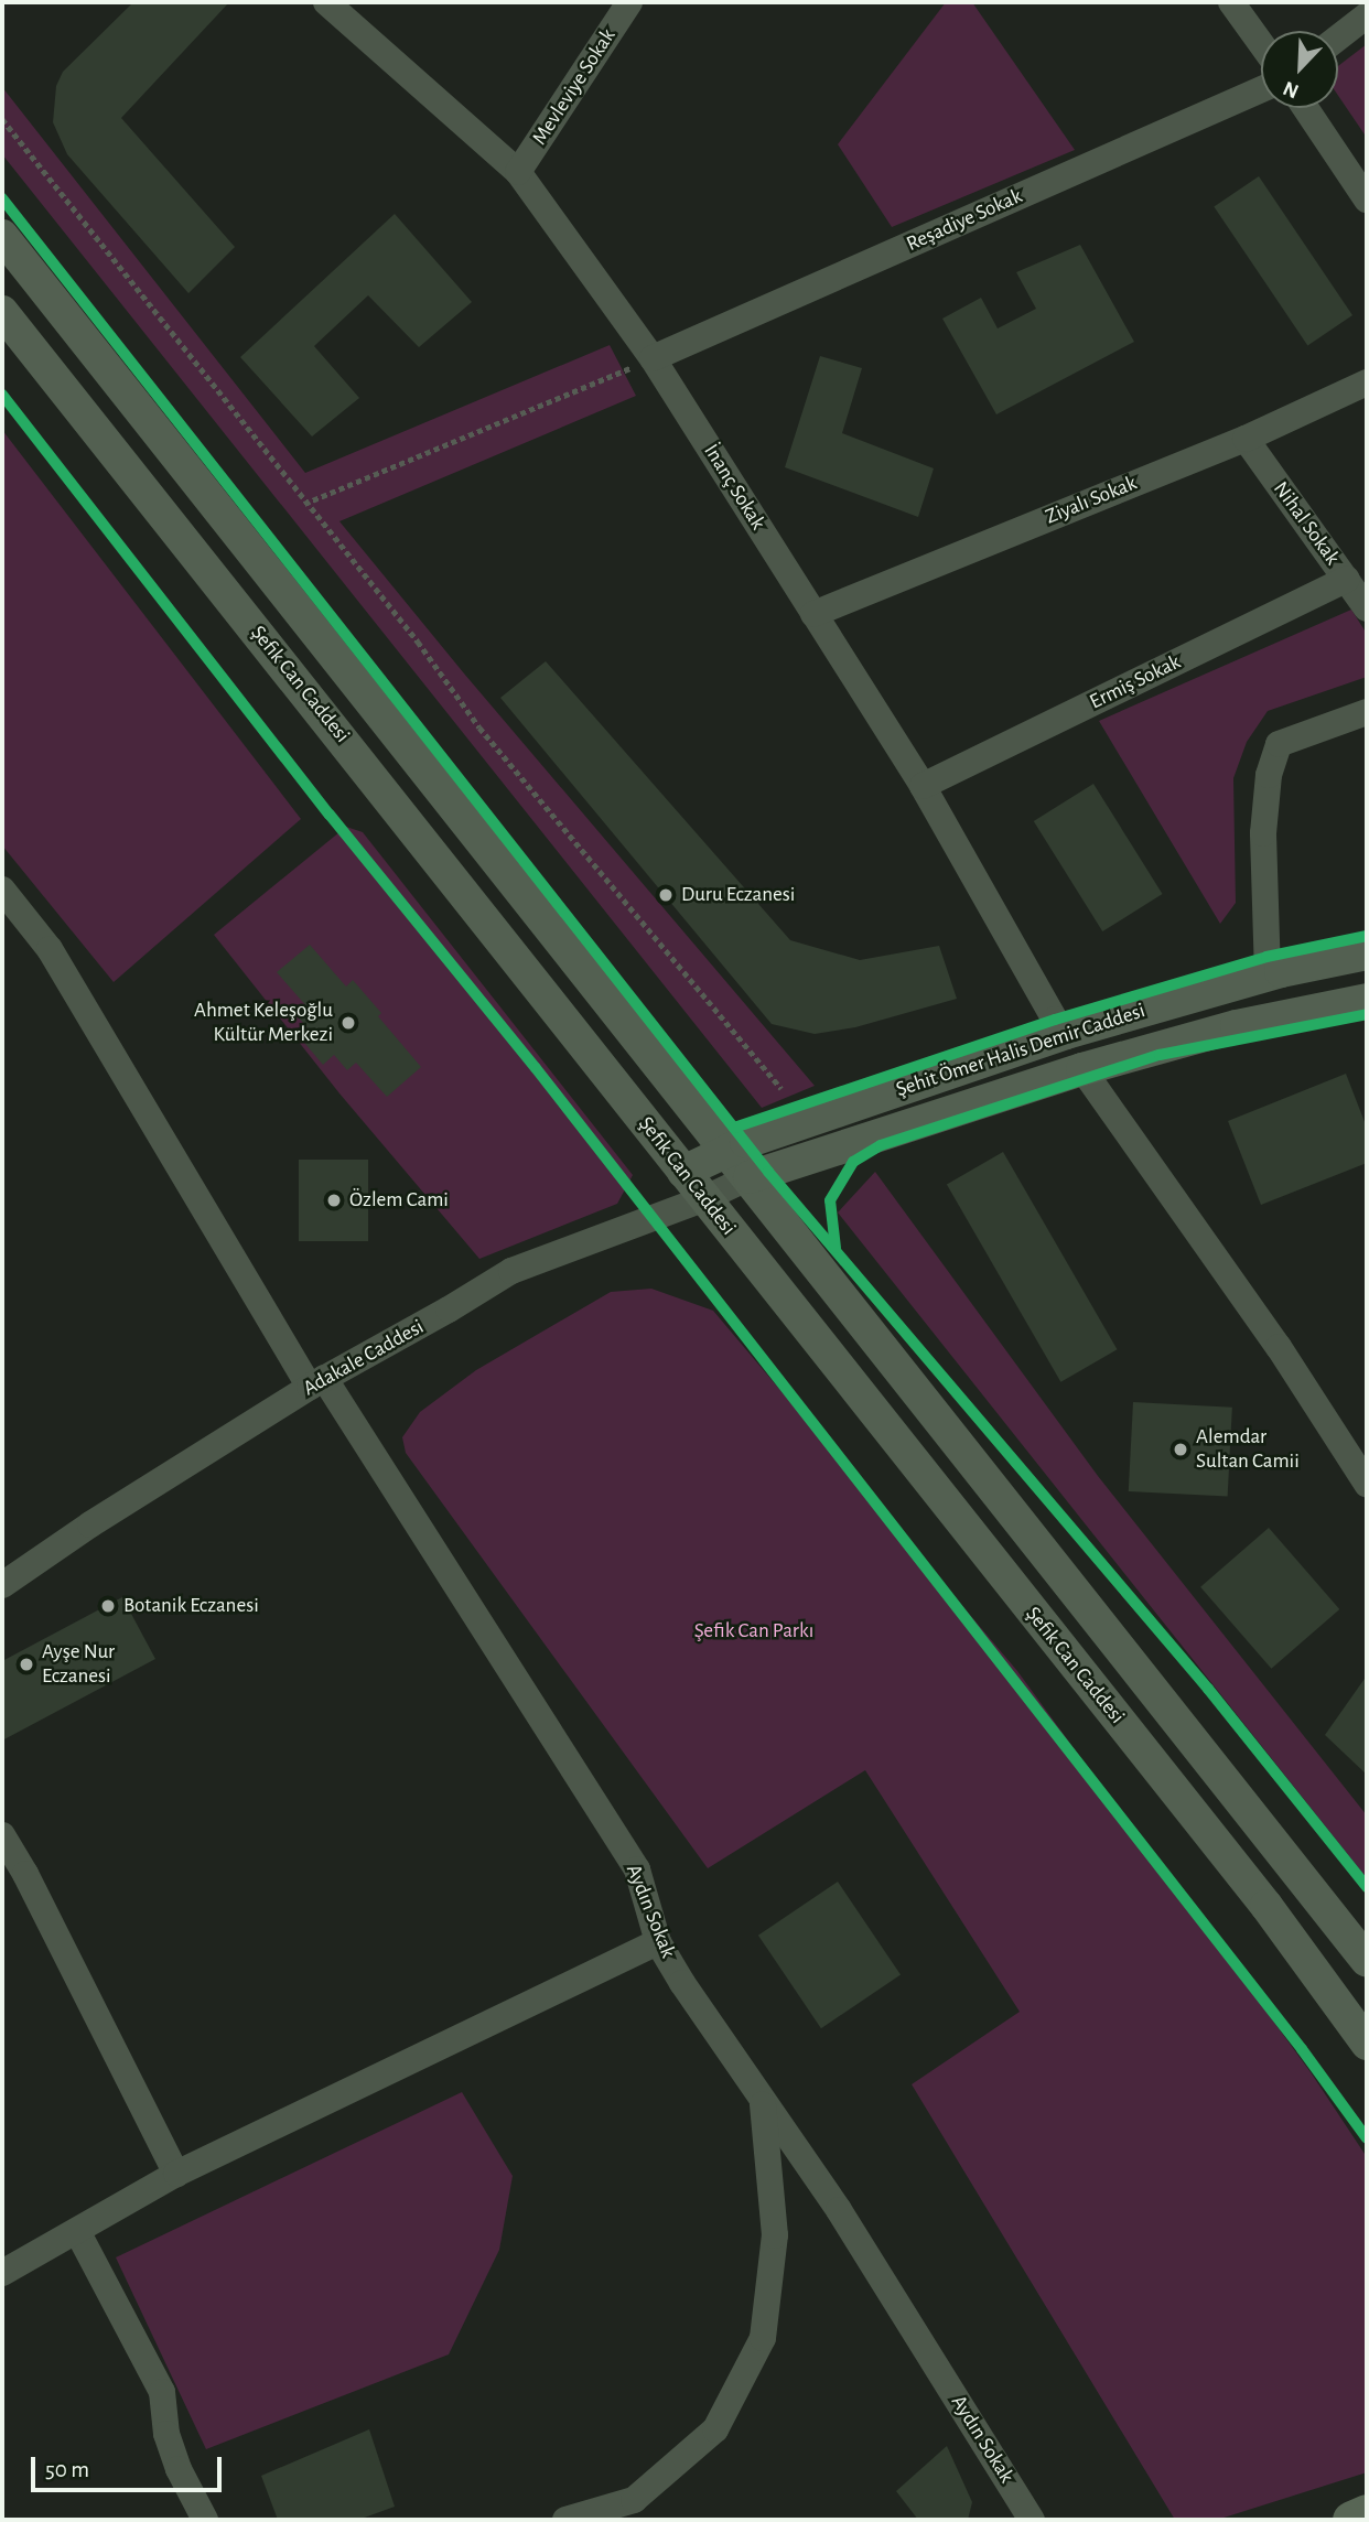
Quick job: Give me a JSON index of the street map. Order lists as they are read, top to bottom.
{
  "streets": {
    "main road": ["Şefik Can Caddesi", "Şehit Ömer Halis Demir Caddesi"],
    "street": [
      "Mevleviye Sokak",
      "Reşadiye Sokak",
      "İnanç Sokak",
      "Ziyalı Sokak",
      "Nihal Sokak",
      "Ermiş Sokak",
      "Adakale Caddesi",
      "Aydın Sokak"
    ]
  },
  "crossings": [
    ["Mevleviye Sokak", "İnanç Sokak"],
    ["Reşadiye Sokak", "İnanç Sokak"],
    ["İnanç Sokak", "Ziyalı Sokak"],
    ["İnanç Sokak", "Ermiş Sokak"],
    ["İnanç Sokak", "Şehit Ömer Halis Demir Caddesi"],
    ["Ziyalı Sokak", "Nihal Sokak"],
    ["Nihal Sokak", "Ermiş Sokak"],
    ["Şefik Can Caddesi", "Şehit Ömer Halis Demir Caddesi"],
    ["Şefik Can Caddesi", "Adakale Caddesi"],
    ["Şehit Ömer Halis Demir Caddesi", "Adakale Caddesi"],
    ["Adakale Caddesi", "Aydın Sokak"]
  ],
  "parks": ["Şefik Can Parkı"],
  "places": [
    "Duru Eczanesi",
    "Ahmet Keleşoğlu Kültür Merkezi",
    "Özlem Cami",
    "Alemdar Sultan Camii",
    "Botanik Eczanesi",
    "Ayşe Nur Eczanesi"
  ],
  "scale_bar": "50 m",
  "north": "bottom left"
}
